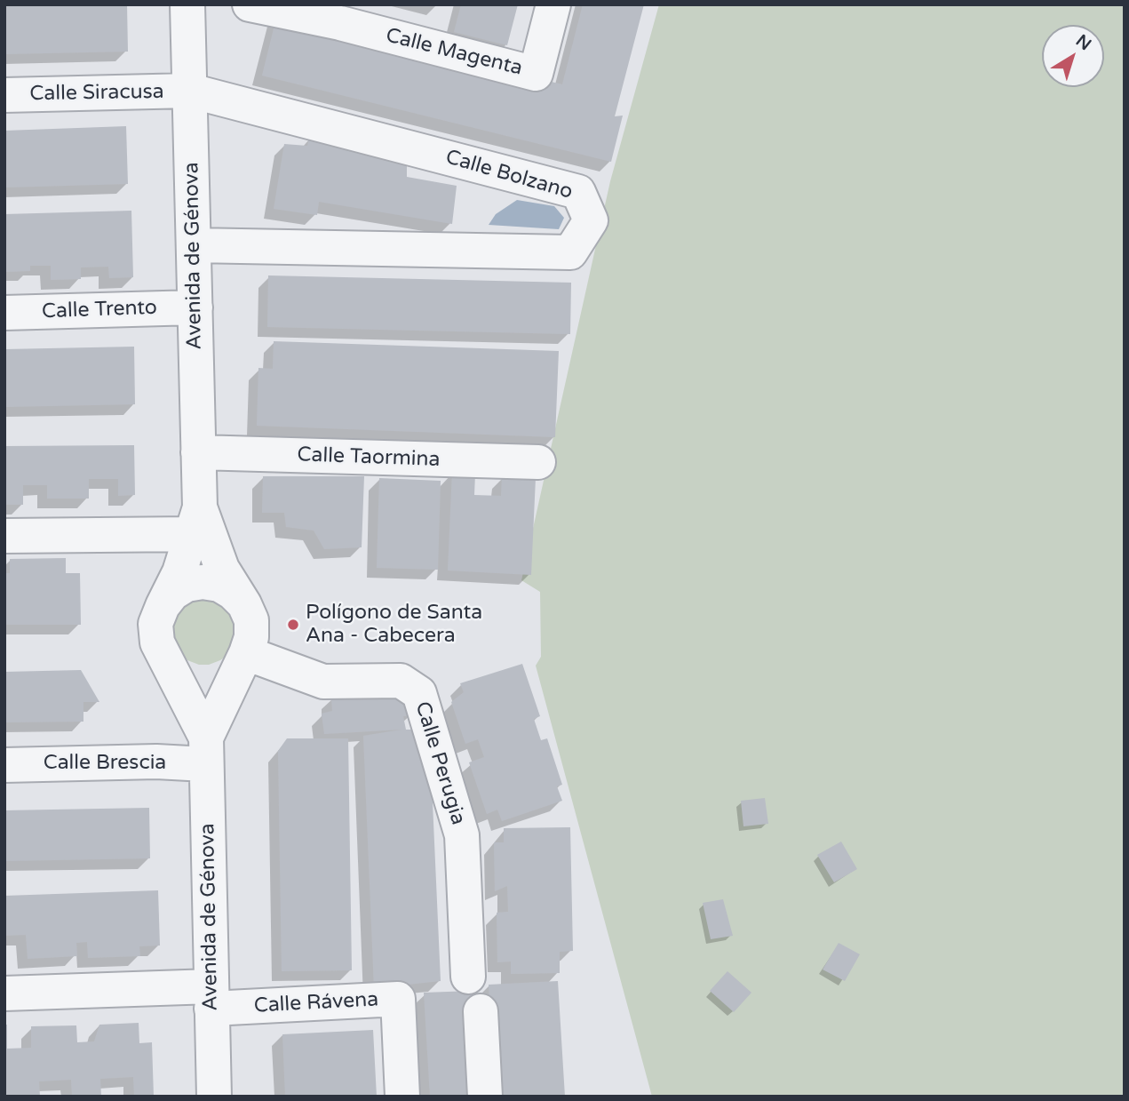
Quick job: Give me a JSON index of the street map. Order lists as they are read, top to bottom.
{
  "streets": {
    "street": [
      "Calle Magenta",
      "Calle Siracusa",
      "Calle Bolzano",
      "Avenida de Génova",
      "Calle Trento",
      "Calle Taormina",
      "Calle Brescia",
      "Calle Perugia",
      "Calle Rávena"
    ]
  },
  "crossings": [
    ["Calle Siracusa", "Calle Bolzano"],
    ["Calle Siracusa", "Avenida de Génova"],
    ["Calle Bolzano", "Avenida de Génova"],
    ["Avenida de Génova", "Calle Trento"],
    ["Avenida de Génova", "Calle Taormina"],
    ["Avenida de Génova", "Calle Brescia"],
    ["Avenida de Génova", "Calle Perugia"],
    ["Avenida de Génova", "Calle Rávena"]
  ],
  "places": ["Polígono de Santa Ana - Cabecera"],
  "north": "top right"
}
